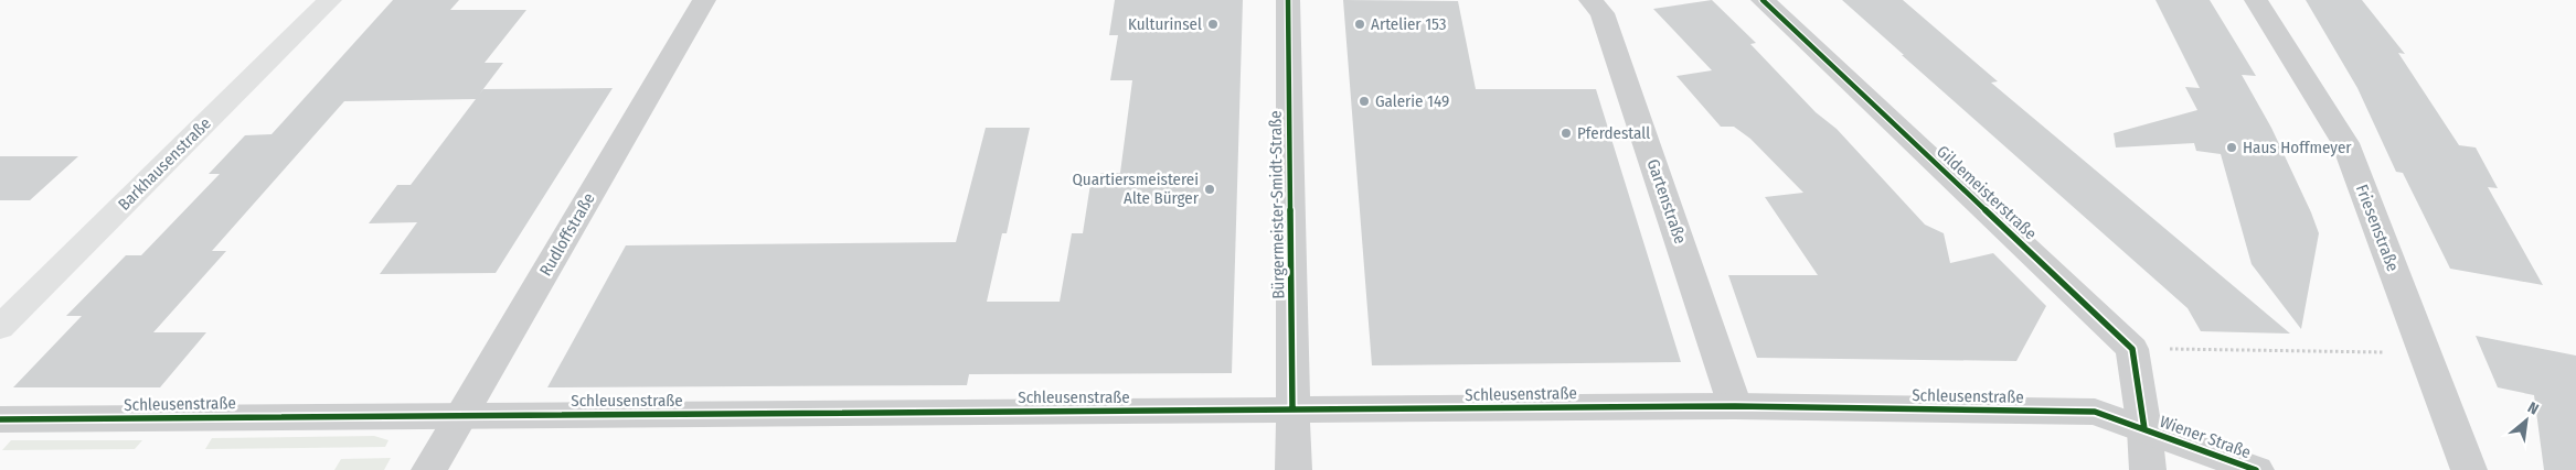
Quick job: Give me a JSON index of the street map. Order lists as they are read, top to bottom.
{
  "streets": {
    "main road": ["Barkhausenstraße"],
    "street": [
      "Gildemeisterstraße",
      "Gartenstraße",
      "Bürgermeister-Smidt-Straße",
      "Friesenstraße",
      "Rudloffstraße",
      "Schleusenstraße",
      "Wiener Straße"
    ]
  },
  "crossings": [
    ["Gartenstraße", "Schleusenstraße"],
    ["Bürgermeister-Smidt-Straße", "Schleusenstraße"],
    ["Rudloffstraße", "Schleusenstraße"],
    ["Schleusenstraße", "Wiener Straße"]
  ],
  "places": [
    "Kulturinsel",
    "Artelier 153",
    "Galerie 149",
    "Pferdestall",
    "Haus Hoffmeyer",
    "Quartiersmeisterei Alte Bürger"
  ],
  "north": "top right"
}
